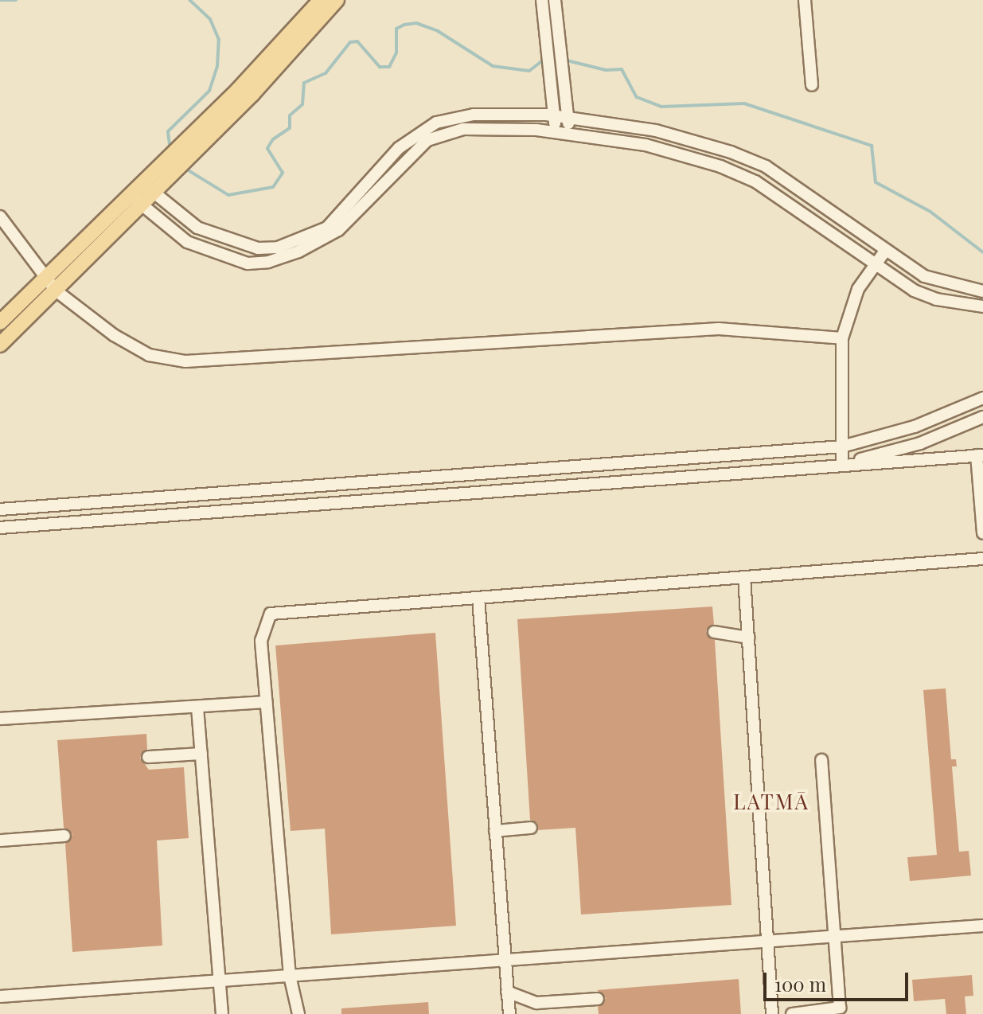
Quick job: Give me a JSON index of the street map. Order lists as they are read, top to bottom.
{
  "districts": ["LATMĀ"],
  "scale_bar": "100 m"
}
